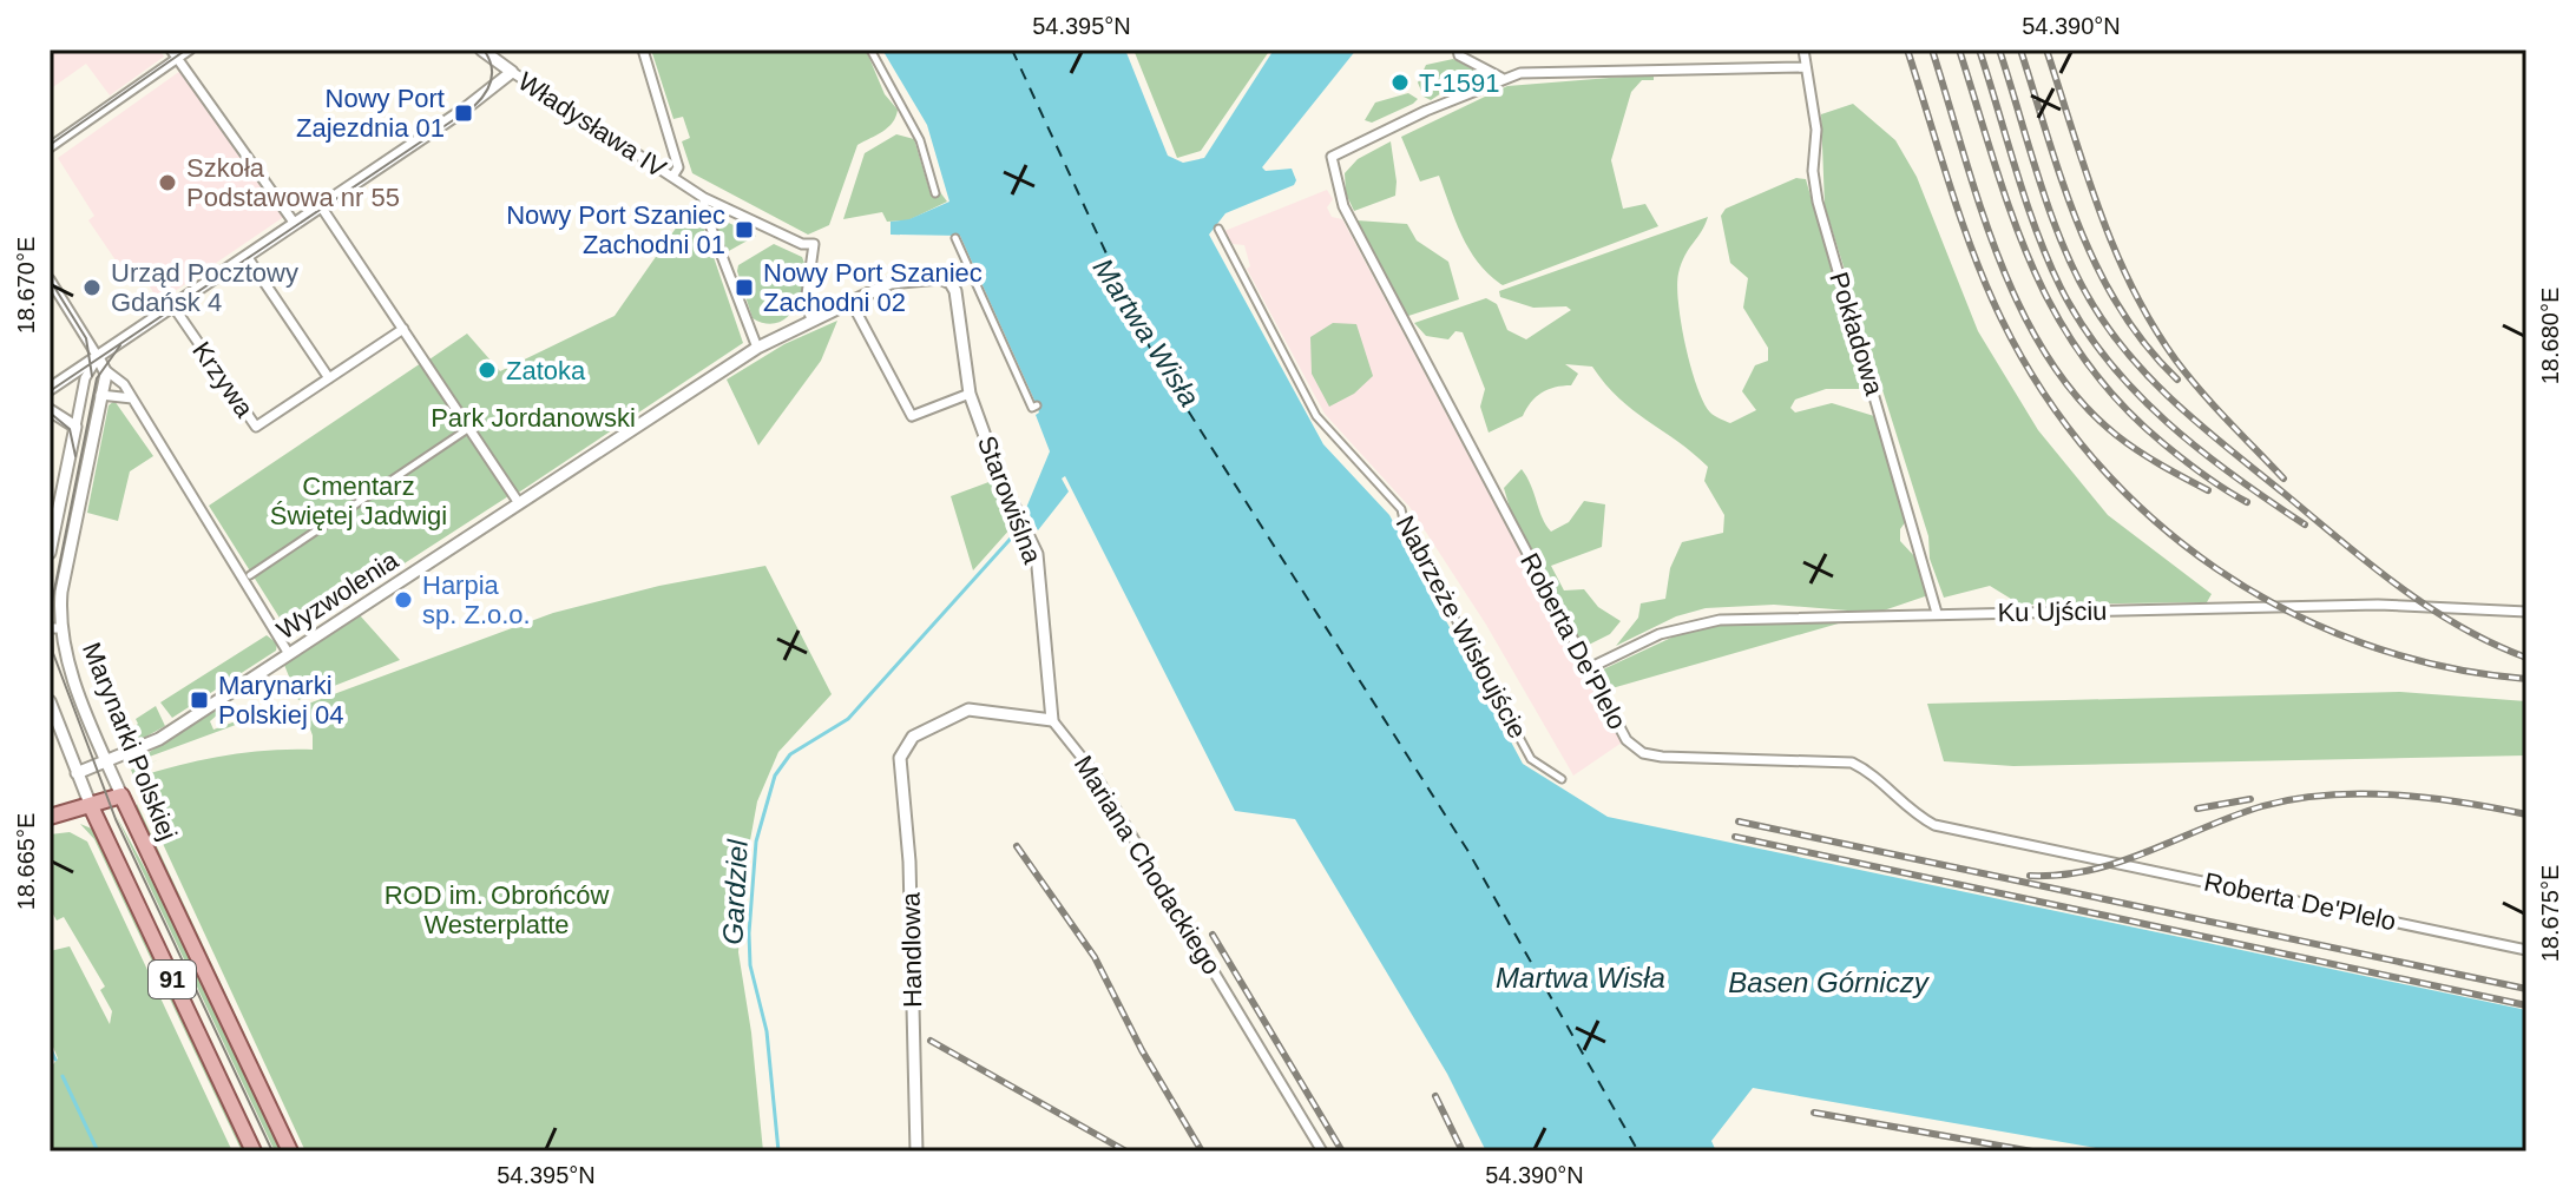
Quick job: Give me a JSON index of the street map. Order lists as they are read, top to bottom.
{
  "streets": {
    "main road": ["Marynarki Polskiej", "91"],
    "street": [
      "Władysława IV",
      "Pokładowa",
      "Krzywa",
      "Starowiślna",
      "Wyzwolenia",
      "Ku Ujściu",
      "Nabrzeże Wisłoujście",
      "Roberta De'Plelo",
      "Mariana Chodackiego",
      "Handlowa"
    ]
  },
  "crossings": [
    ["Władysława IV", "Starowiślna"],
    ["Pokładowa", "Ku Ujściu"],
    ["Starowiślna", "Mariana Chodackiego"],
    ["Starowiślna", "Handlowa"],
    ["Wyzwolenia", "Marynarki Polskiej"],
    ["Wyzwolenia", "91"],
    ["Ku Ujściu", "Roberta De'Plelo"],
    ["Mariana Chodackiego", "Handlowa"]
  ],
  "water": ["Martwa Wisła", "Gardziel", "Basen Górniczy"],
  "parks": ["Park Jordanowski", "Cmentarz Świętej Jadwigi", "ROD im. Obrońców Westerplatte"],
  "places": {
    "other": [
      "T-1591",
      "Szkoła Podstawowa nr 55",
      "Urząd Pocztowy Gdańsk 4",
      "Zatoka",
      "Harpia sp. Z.o.o."
    ],
    "transit": [
      "Nowy Port Zajezdnia 01",
      "Nowy Port Szaniec Zachodni 01",
      "Nowy Port Szaniec Zachodni 02",
      "Marynarki Polskiej 04"
    ]
  },
  "coordinates": [
    "54.395°N",
    "54.390°N",
    "18.670°E",
    "18.680°E",
    "18.665°E",
    "18.675°E"
  ]
}
